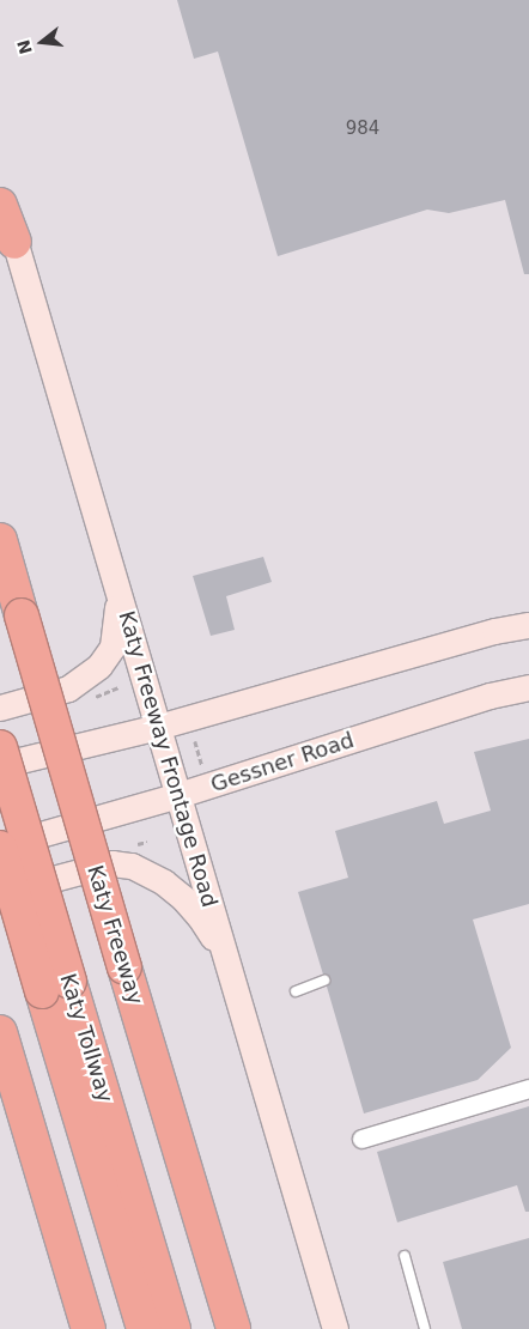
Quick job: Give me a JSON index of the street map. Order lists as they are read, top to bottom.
{
  "streets": {
    "highway": ["Katy Freeway", "Katy Tollway"],
    "main road": ["Katy Freeway Frontage Road", "Gessner Road"]
  },
  "crossings": [
    ["Katy Freeway Frontage Road", "Gessner Road"],
    ["Gessner Road", "Katy Tollway"]
  ],
  "house_numbers": ["984"],
  "north": "left"
}
